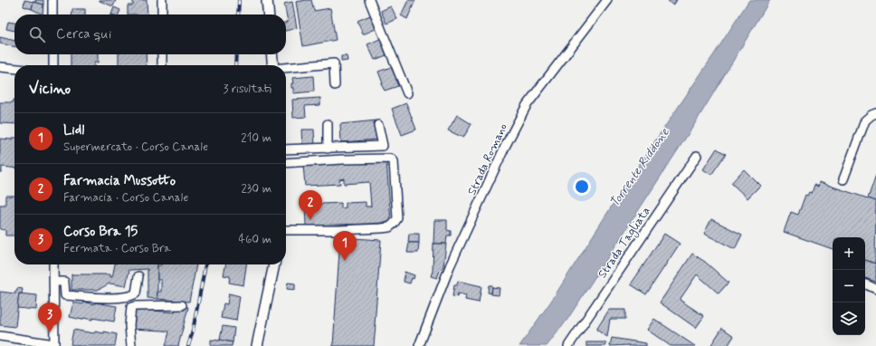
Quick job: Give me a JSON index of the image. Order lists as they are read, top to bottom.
{
  "streets": {
    "street": ["Strada Romano", "Strada Tagliata"]
  },
  "water": ["Torrente Riddone"],
  "page": {
    "search": "Cerca qui",
    "heading": ["Vicino", "3 risultati"],
    "list": [
      {
        "mark": "1",
        "name": "Lidl",
        "note": "Supermercato · Corso Canale",
        "value": "210 m"
      },
      {
        "mark": "2",
        "name": "Farmacia Mussotto",
        "note": "Farmacia · Corso Canale",
        "value": "230 m"
      },
      {
        "mark": "3",
        "name": "Corso Bra 15",
        "note": "Fermata · Corso Bra",
        "value": "460 m"
      }
    ],
    "pins": ["2", "1", "3"],
    "map_buttons": ["+", "−"]
  }
}
